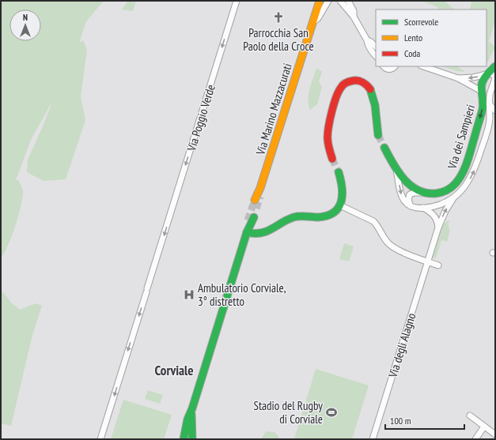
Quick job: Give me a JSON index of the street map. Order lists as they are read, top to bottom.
{
  "streets": {
    "street": [
      "Via Marino Mazzacurati",
      "Via Poggio Verde",
      "Via dei Sampieri",
      "Via degli Alagno"
    ]
  },
  "one_way": ["Via Poggio Verde"],
  "districts": ["Corviale"],
  "places": {
    "church": ["Parrocchia San Paolo della Croce"],
    "hospital": ["Ambulatorio Corviale, 3° distretto"],
    "sports": ["Stadio del Rugby di Corviale"]
  },
  "legend": ["Scorrevole", "Lento", "Coda"],
  "scale_bar": "100 m",
  "north": "top"
}
